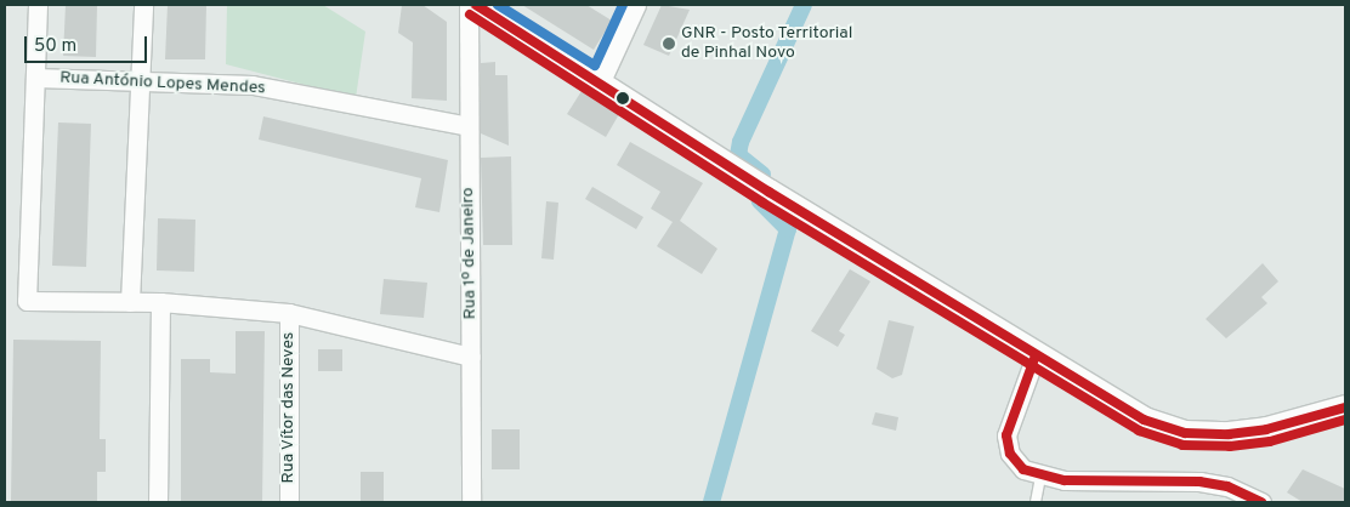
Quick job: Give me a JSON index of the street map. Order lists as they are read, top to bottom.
{
  "streets": {
    "street": ["Rua António Lopes Mendes", "Rua 1º de Janeiro", "Rua Vítor das Neves"]
  },
  "crossings": [
    ["Rua António Lopes Mendes", "Rua 1º de Janeiro"]
  ],
  "places": ["GNR - Posto Territorial de Pinhal Novo"],
  "scale_bar": "50 m"
}
